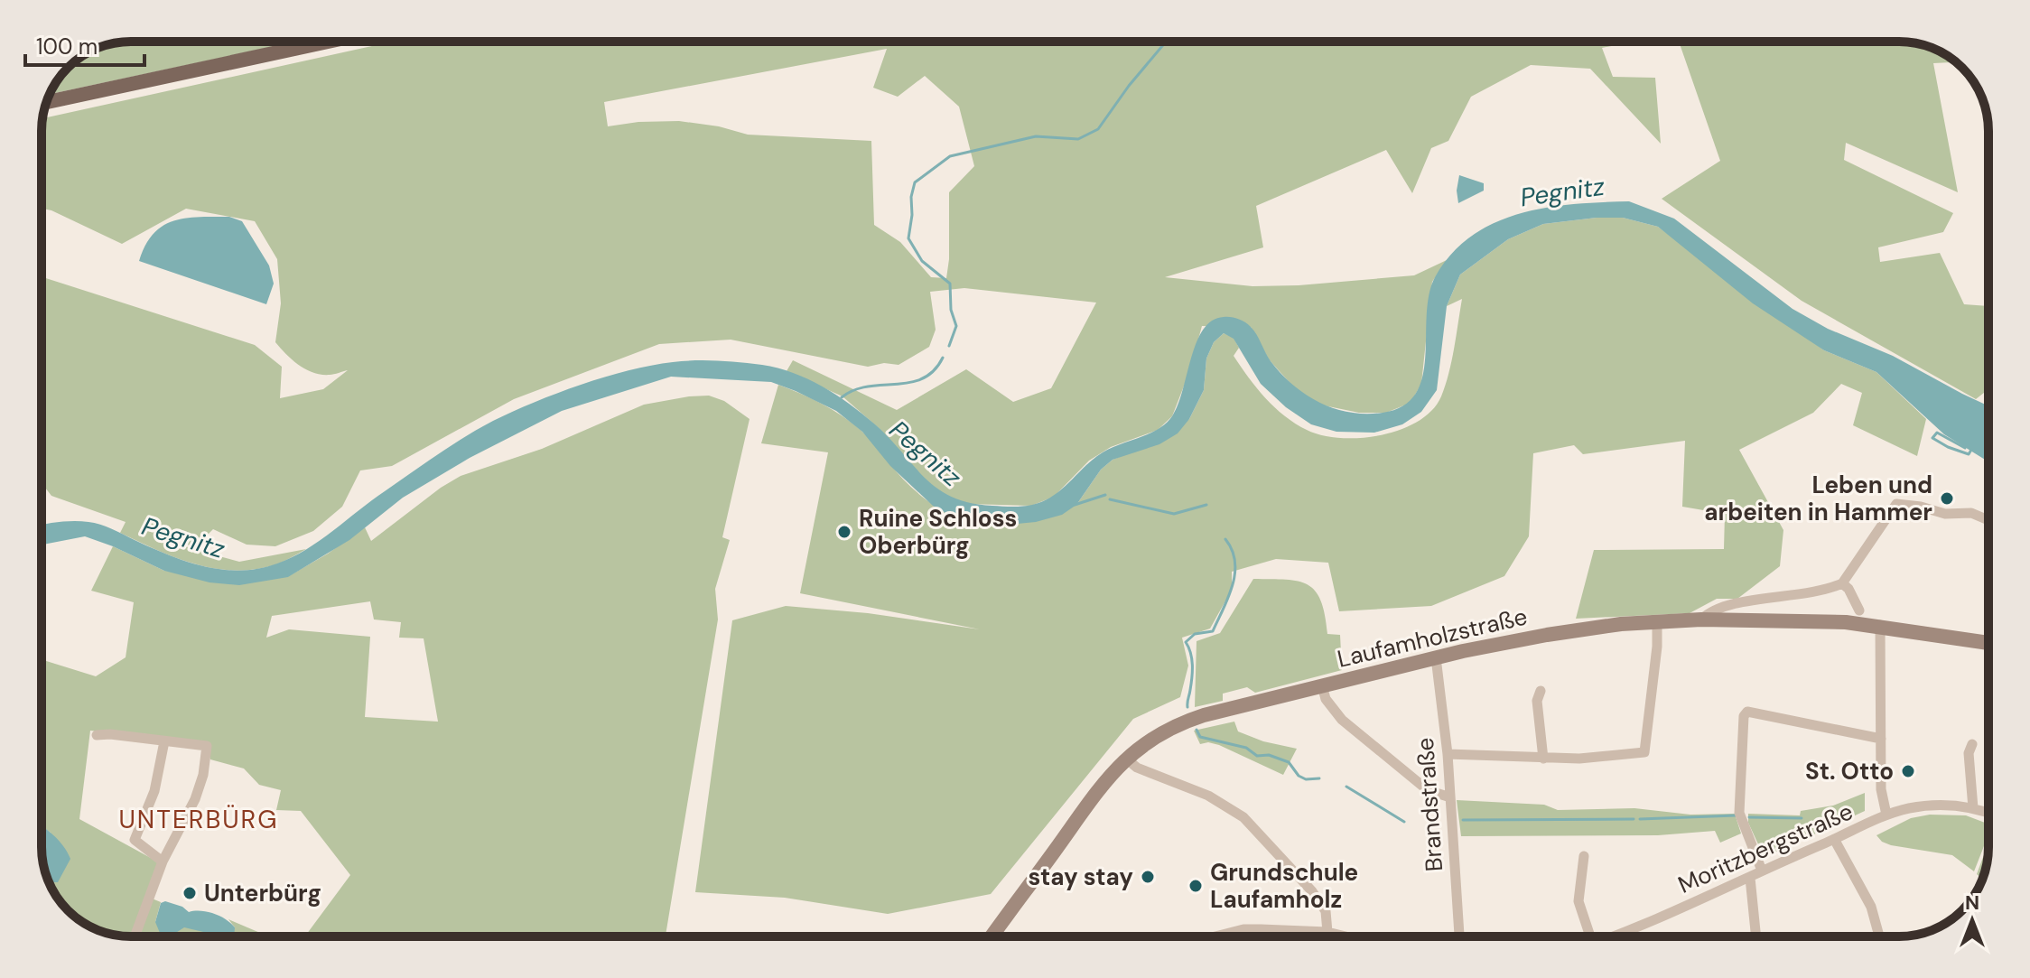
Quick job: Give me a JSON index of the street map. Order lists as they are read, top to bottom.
{
  "streets": {
    "main road": ["Laufamholzstraße"],
    "street": ["Brandstraße", "Moritzbergstraße"]
  },
  "crossings": [
    ["Laufamholzstraße", "Brandstraße"]
  ],
  "districts": ["UNTERBÜRG"],
  "water": ["Pegnitz"],
  "places": [
    "Leben und arbeiten in Hammer",
    "Ruine Schloss Oberbürg",
    "St. Otto",
    "stay stay",
    "Grundschule Laufamholz",
    "Unterbürg"
  ],
  "scale_bar": "100 m",
  "north": "top"
}
